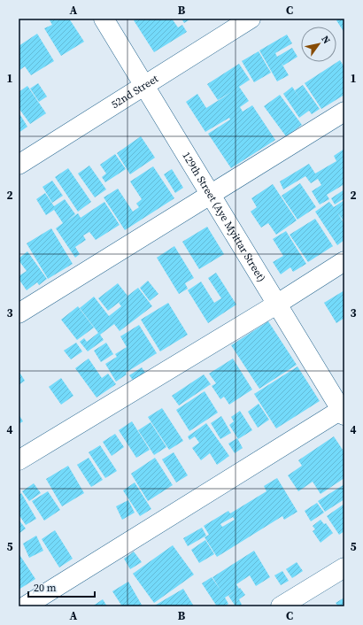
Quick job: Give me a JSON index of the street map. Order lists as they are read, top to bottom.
{
  "streets": {
    "street": ["52nd Street", "129th Street (Aye Myittar Street)"]
  },
  "crossings": [
    ["52nd Street", "129th Street (Aye Myittar Street)"]
  ],
  "scale_bar": "20 m",
  "north": "top right",
  "grid": {
    "columns": ["A", "B", "C"],
    "rows": [
      "1",
      "2",
      "3",
      "4",
      "5"
    ]
  }
}
